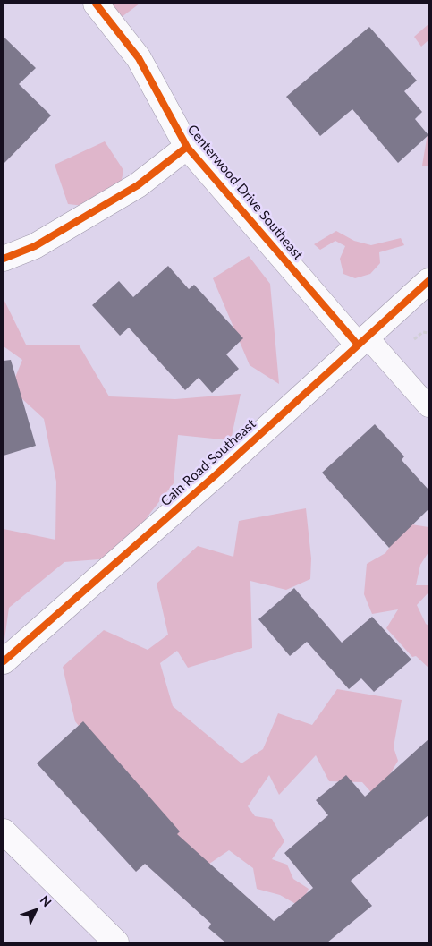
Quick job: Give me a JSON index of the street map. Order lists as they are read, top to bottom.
{
  "streets": {
    "street": ["Centerwood Drive Southeast", "Cain Road Southeast"]
  },
  "crossings": [
    ["Centerwood Drive Southeast", "Cain Road Southeast"]
  ],
  "north": "top right"
}
